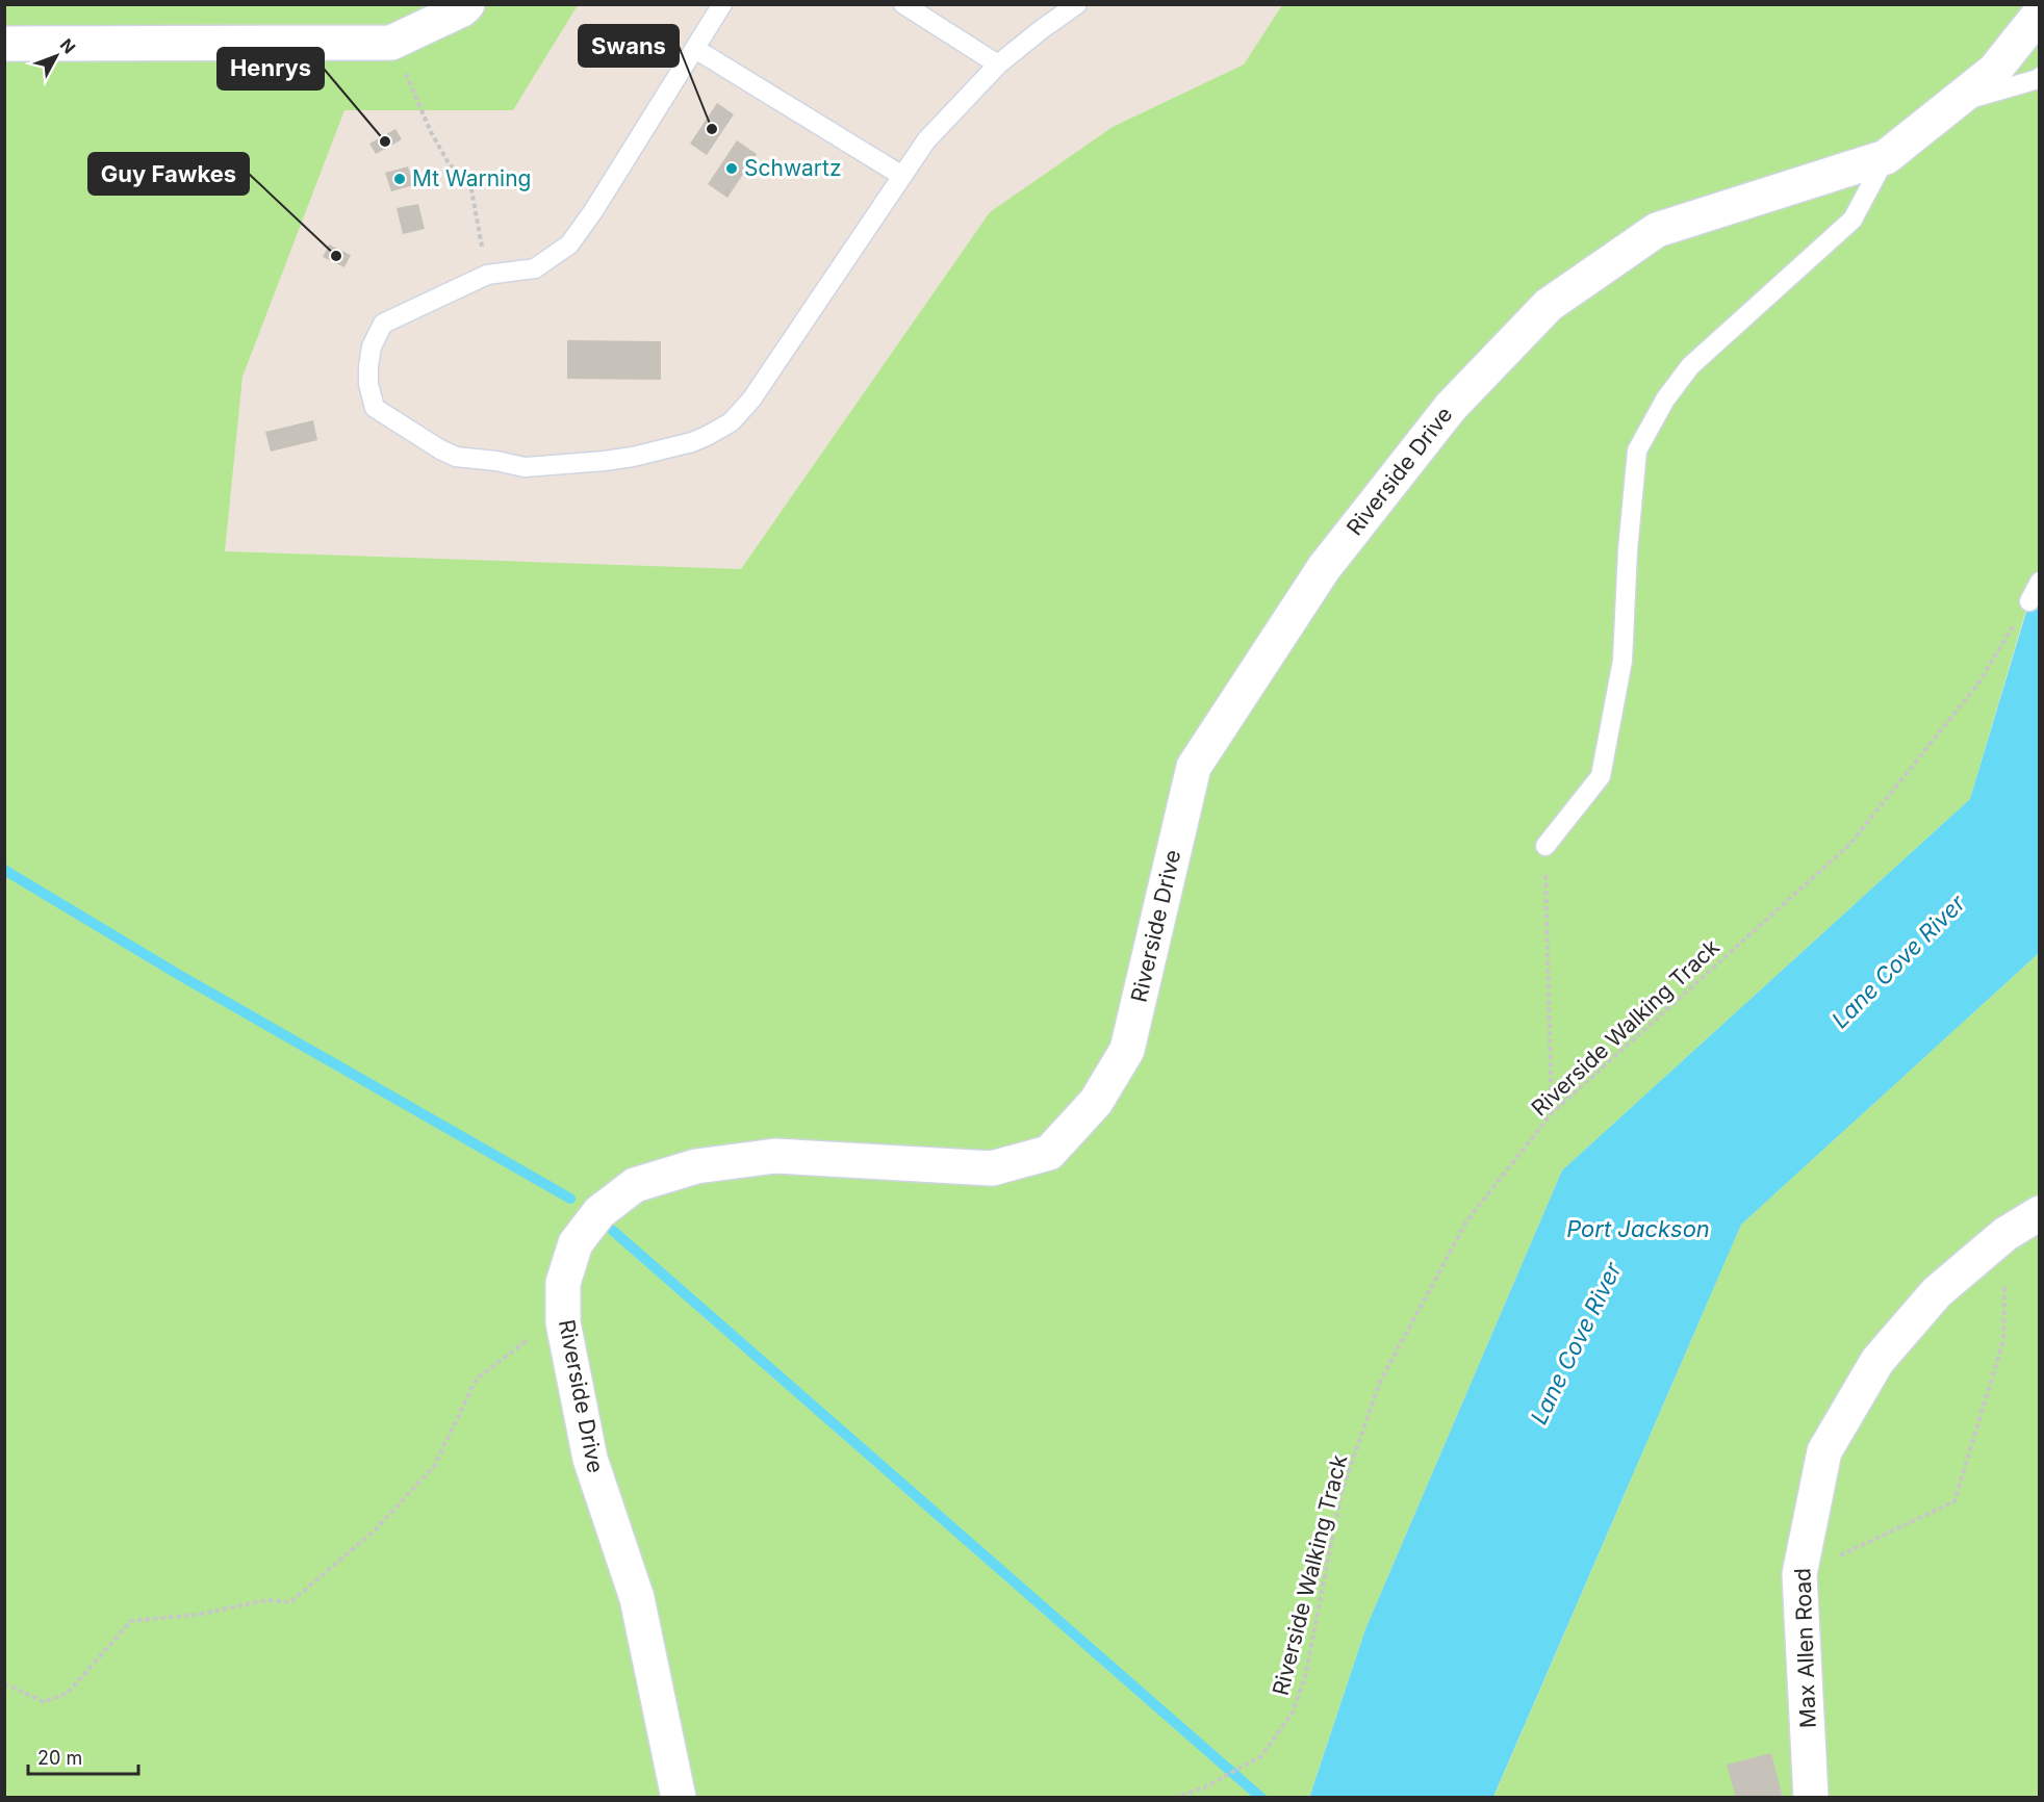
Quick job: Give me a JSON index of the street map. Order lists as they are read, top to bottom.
{
  "streets": {
    "street": ["Riverside Drive", "Max Allen Road"],
    "path": ["Riverside Walking Track"]
  },
  "water": ["Lane Cove River", "Port Jackson"],
  "places": [
    "Swans",
    "Henrys",
    "Schwartz",
    "Mt Warning",
    "Guy Fawkes"
  ],
  "scale_bar": "20 m",
  "north": "top right"
}
